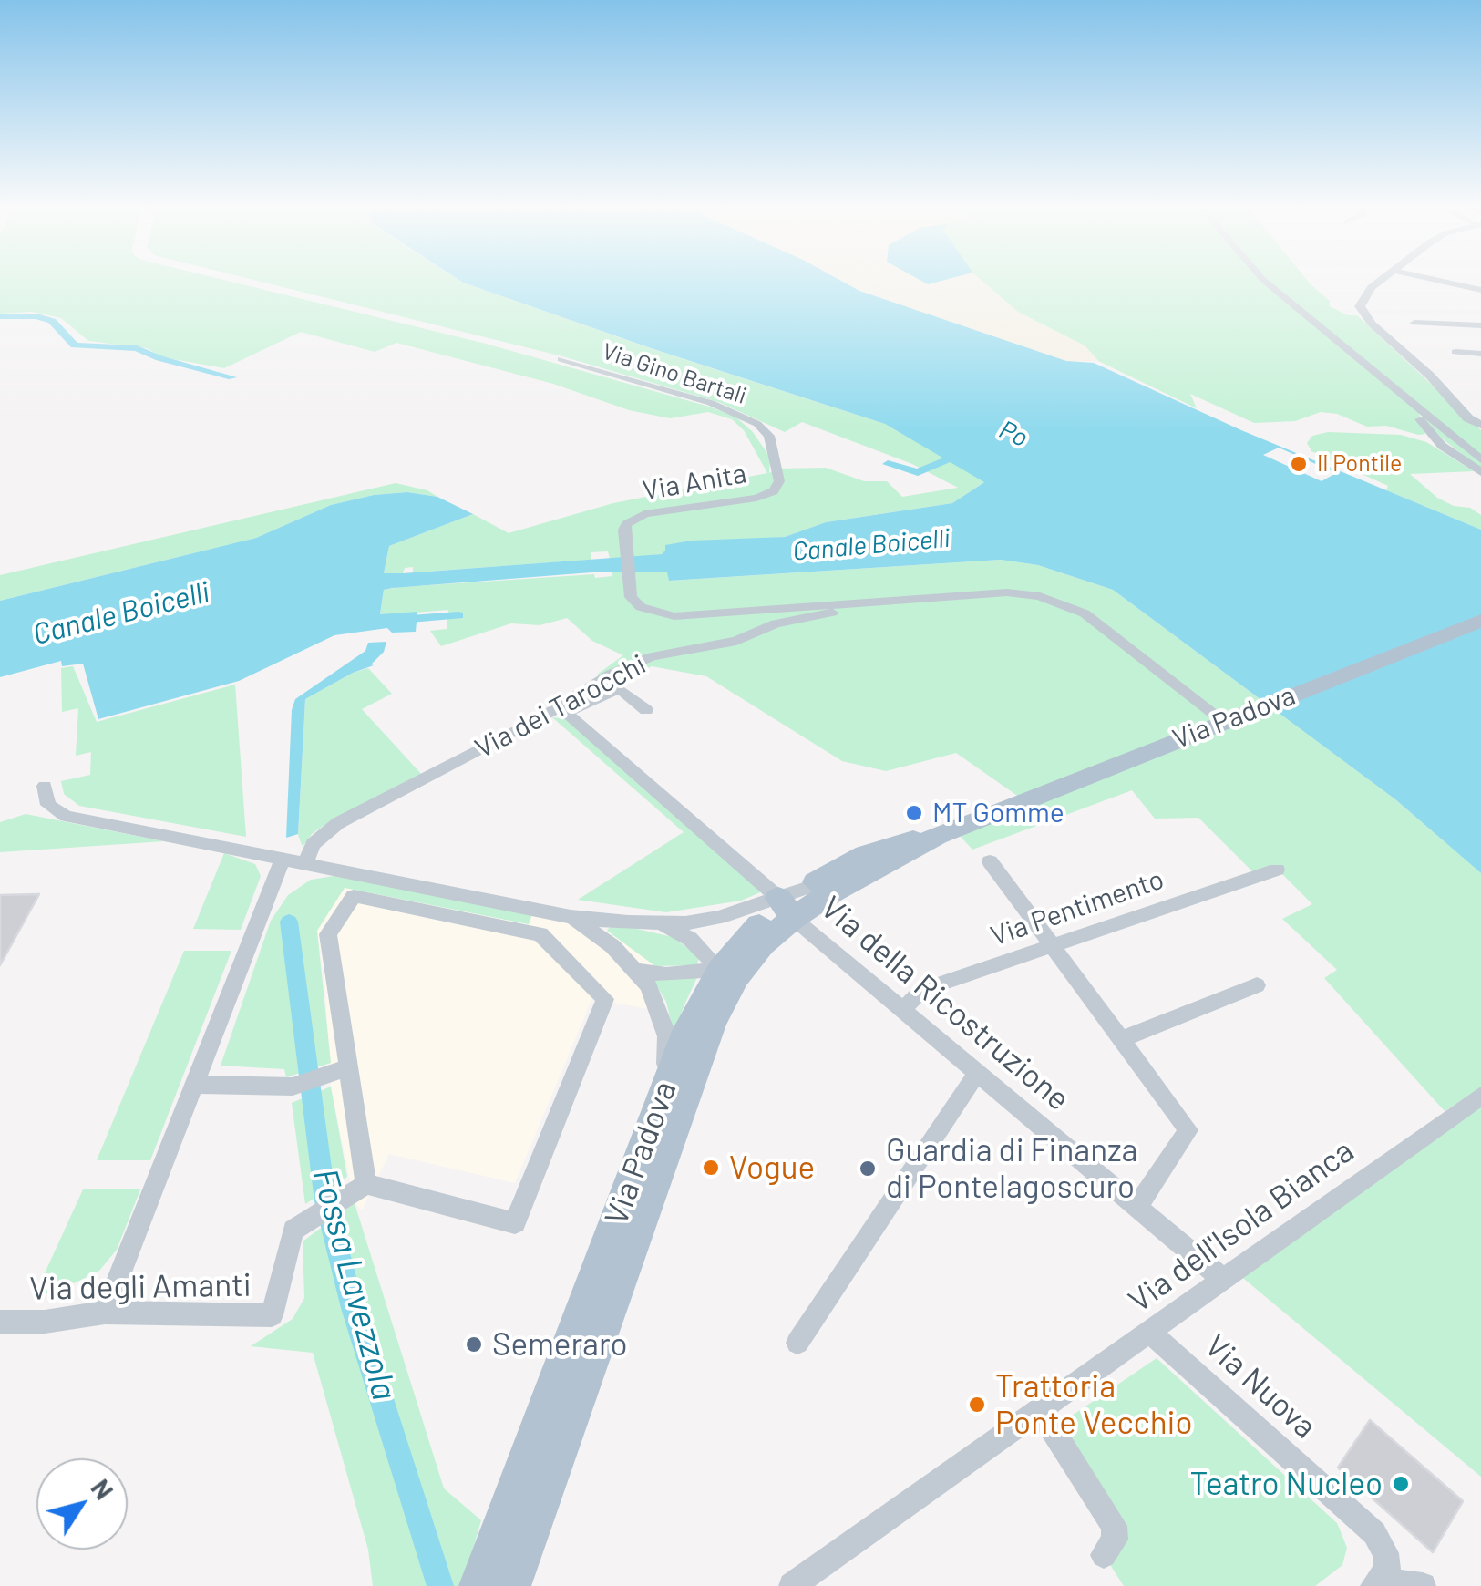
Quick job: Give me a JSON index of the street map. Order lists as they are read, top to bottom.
{
  "streets": {
    "main road": ["Via Padova"],
    "street": [
      "Via Gino Bartali",
      "Via Anita",
      "Via dei Tarocchi",
      "Via Pentimento",
      "Via della Ricostruzione",
      "Via dell'Isola Bianca",
      "Via degli Amanti",
      "Via Nuova"
    ]
  },
  "crossings": [
    ["Via Gino Bartali", "Via Anita"],
    ["Via Anita", "Via dei Tarocchi"],
    ["Via Anita", "Via Padova"],
    ["Via dei Tarocchi", "Via della Ricostruzione"],
    ["Via Padova", "Via della Ricostruzione"],
    ["Via Pentimento", "Via della Ricostruzione"],
    ["Via della Ricostruzione", "Via dell'Isola Bianca"],
    ["Via dell'Isola Bianca", "Via Nuova"]
  ],
  "water": ["Po", "Canale Boicelli", "Fossa Lavezzola"],
  "places": [
    "Il Pontile",
    "MT Gomme",
    "Vogue",
    "Guardia di Finanza di Pontelagoscuro",
    "Semeraro",
    "Trattoria Ponte Vecchio",
    "Teatro Nucleo"
  ],
  "north": "top right"
}
